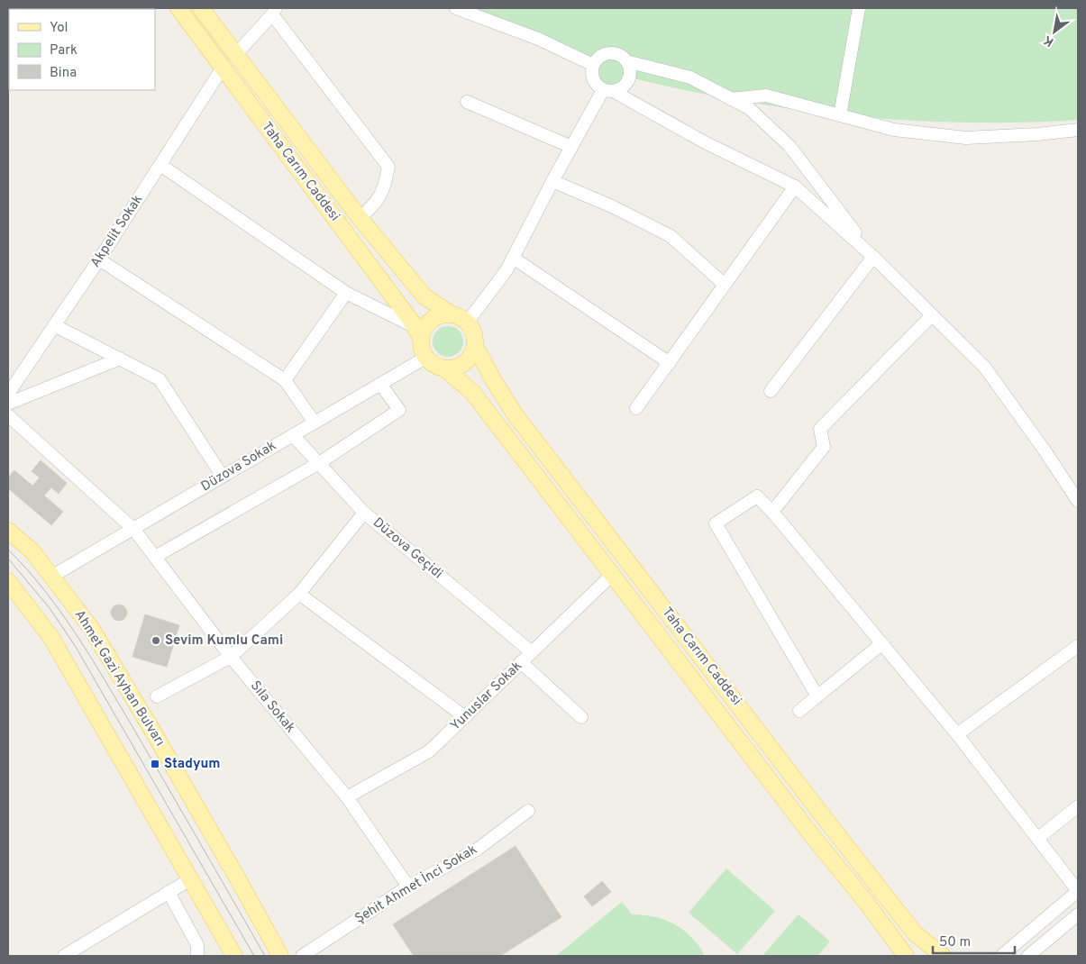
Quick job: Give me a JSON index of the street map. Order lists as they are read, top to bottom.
{
  "streets": {
    "main road": ["Taha Carım Caddesi", "Ahmet Gazi Ayhan Bulvarı"],
    "street": [
      "Akpelit Sokak",
      "Düzova Sokak",
      "Düzova Geçidi",
      "Yunuslar Sokak",
      "Sıla Sokak",
      "Şehit Ahmet İnci Sokak"
    ]
  },
  "crossings": [
    ["Taha Carım Caddesi", "Akpelit Sokak"],
    ["Taha Carım Caddesi", "Düzova Sokak"],
    ["Taha Carım Caddesi", "Yunuslar Sokak"],
    ["Düzova Sokak", "Düzova Geçidi"],
    ["Düzova Sokak", "Ahmet Gazi Ayhan Bulvarı"],
    ["Düzova Sokak", "Sıla Sokak"],
    ["Düzova Geçidi", "Yunuslar Sokak"],
    ["Yunuslar Sokak", "Sıla Sokak"],
    ["Sıla Sokak", "Şehit Ahmet İnci Sokak"]
  ],
  "places": {
    "other": ["Sevim Kumlu Cami"],
    "transit": ["Stadyum"]
  },
  "legend": ["Yol", "Park", "Bina"],
  "scale_bar": "50 m",
  "north": "bottom left"
}
